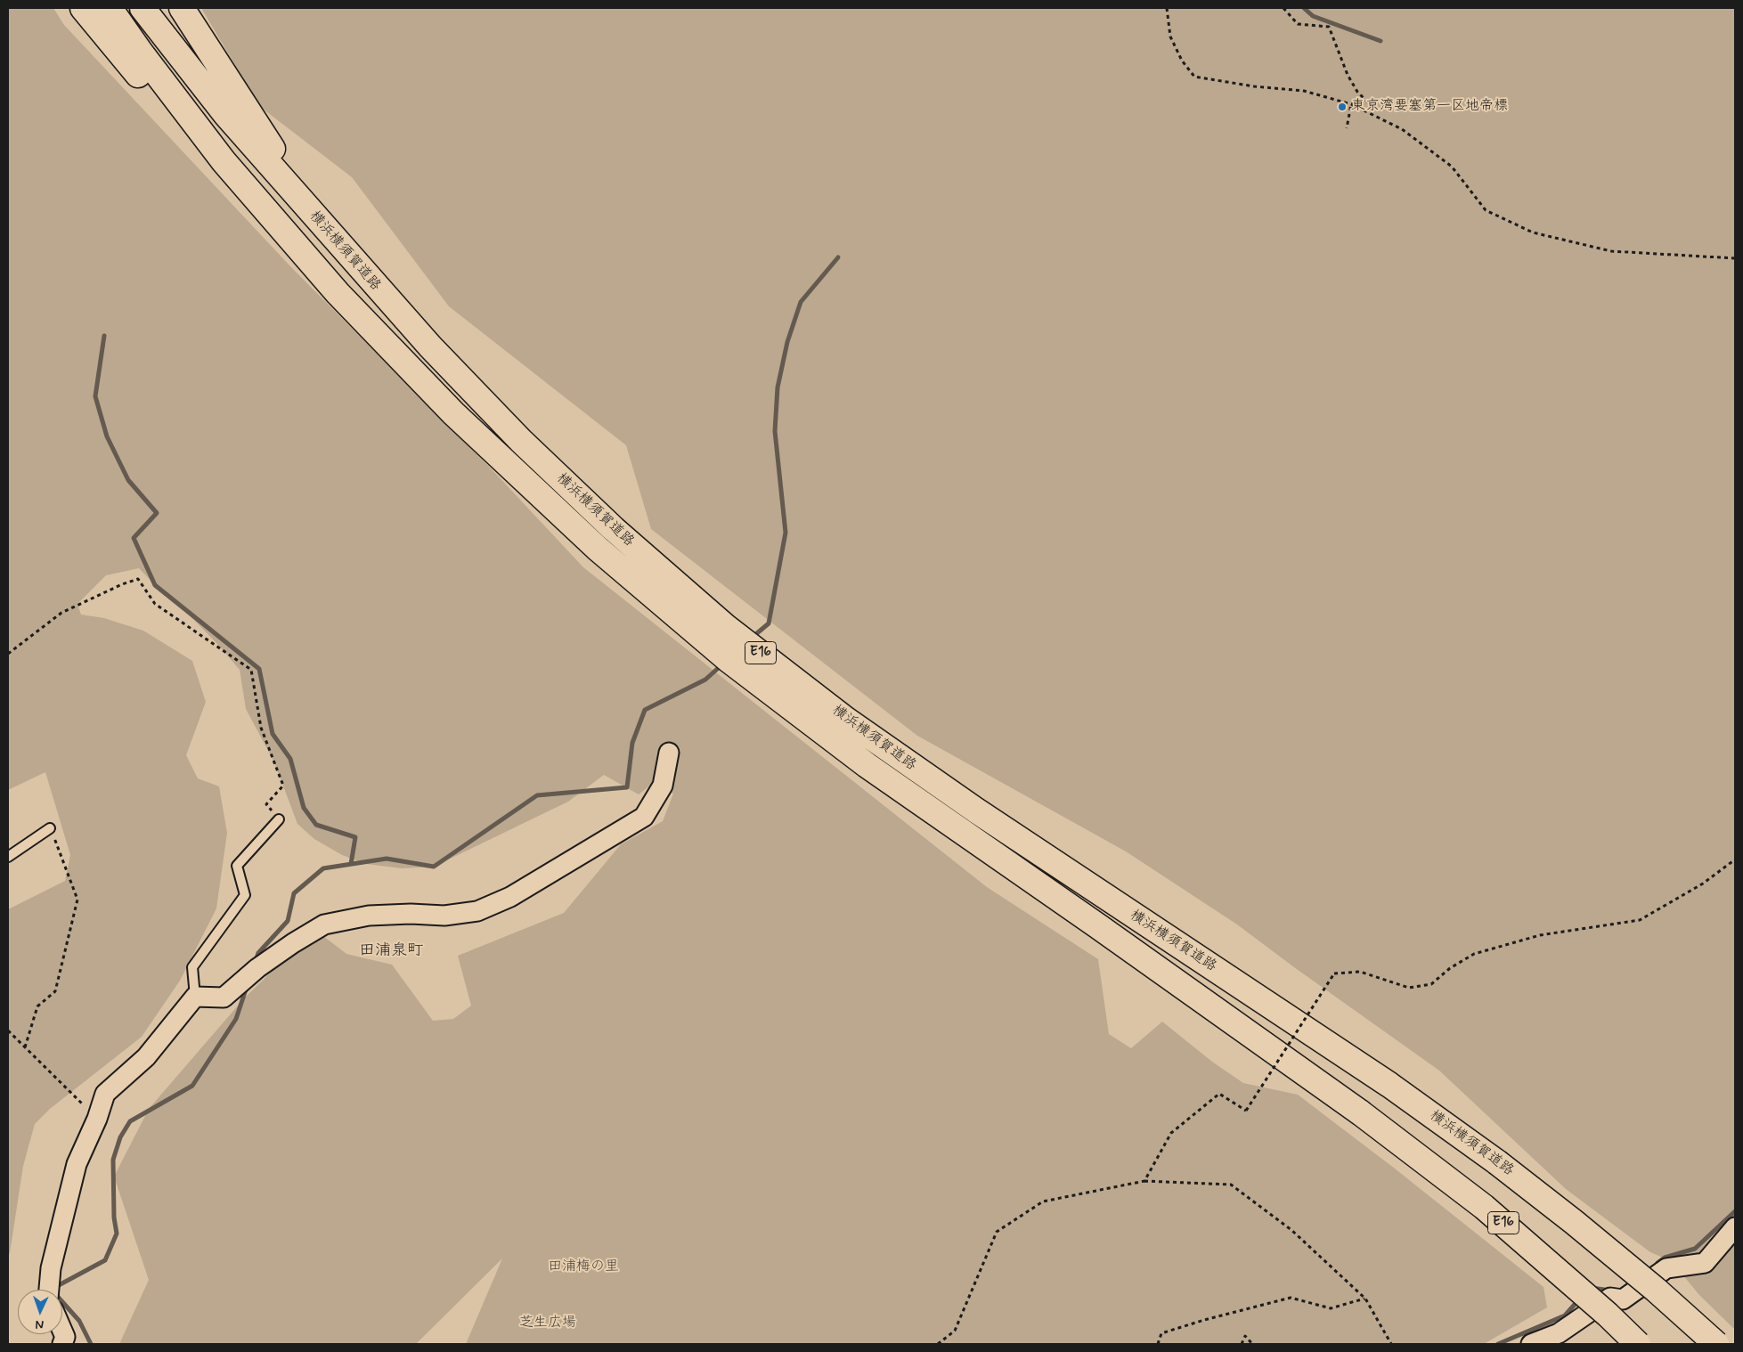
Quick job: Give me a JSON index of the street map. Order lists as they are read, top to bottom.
{
  "streets": {
    "highway": ["横浜横須賀道路", "E16"]
  },
  "districts": ["田浦泉町"],
  "parks": ["田浦梅の里", "芝生広場"],
  "places": ["東京湾要塞第一区地帝標"],
  "north": "bottom"
}
